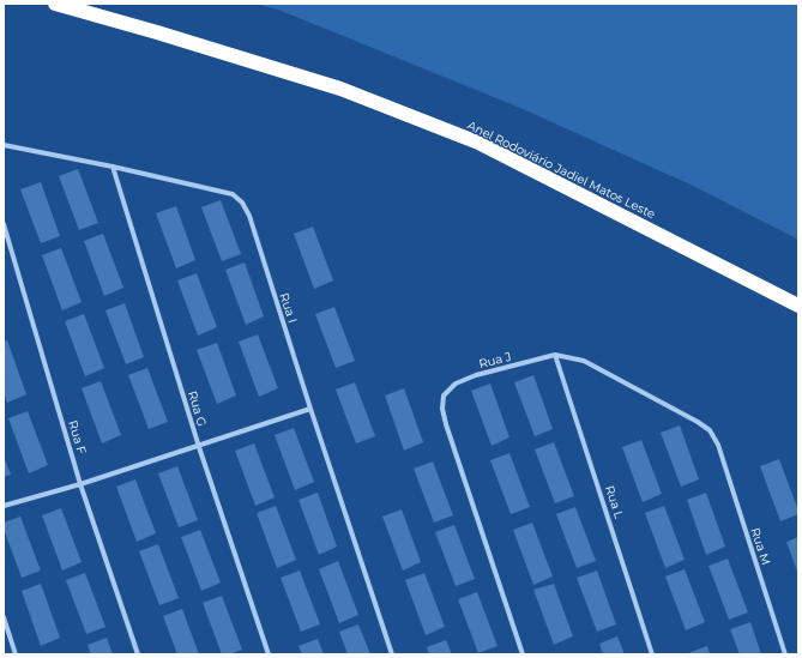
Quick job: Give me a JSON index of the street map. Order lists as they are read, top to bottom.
{
  "streets": {
    "highway": ["Anel Rodoviário Jadiel Matos Leste"],
    "street": [
      "Rua I",
      "Rua J",
      "Rua G",
      "Rua F",
      "Rua L",
      "Rua M"
    ]
  },
  "crossings": [
    ["Rua I", "Rua G"],
    ["Rua J", "Rua L"],
    ["Rua J", "Rua M"],
    ["Rua L", "Rua M"]
  ]
}
